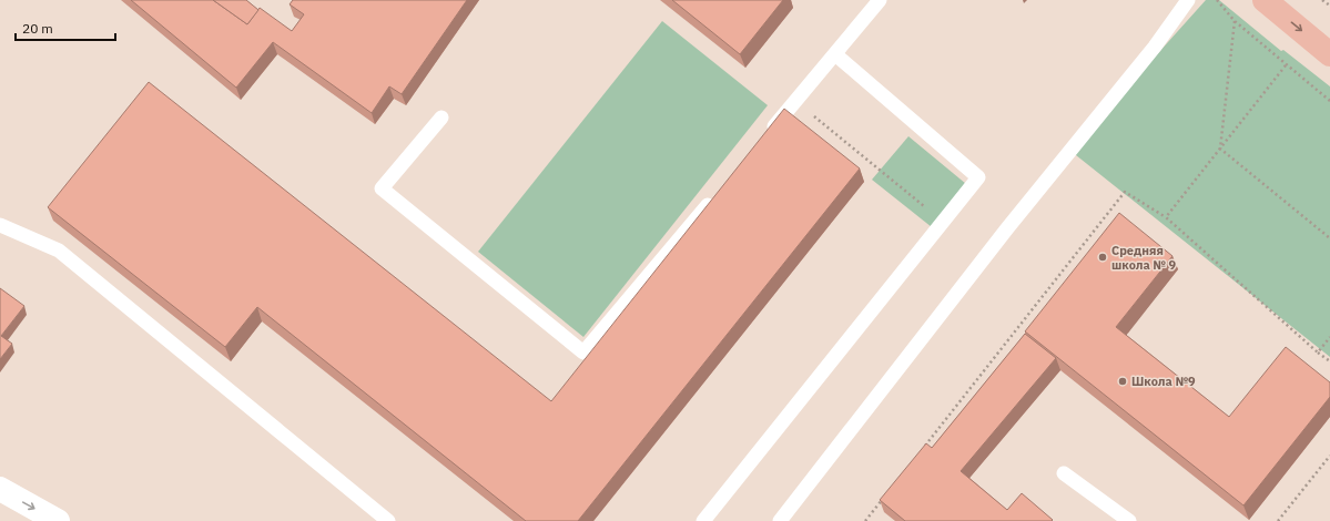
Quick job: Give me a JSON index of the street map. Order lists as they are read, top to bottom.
{
  "places": ["Средняя школа № 9", "Школа №9"],
  "scale_bar": "20 m"
}
